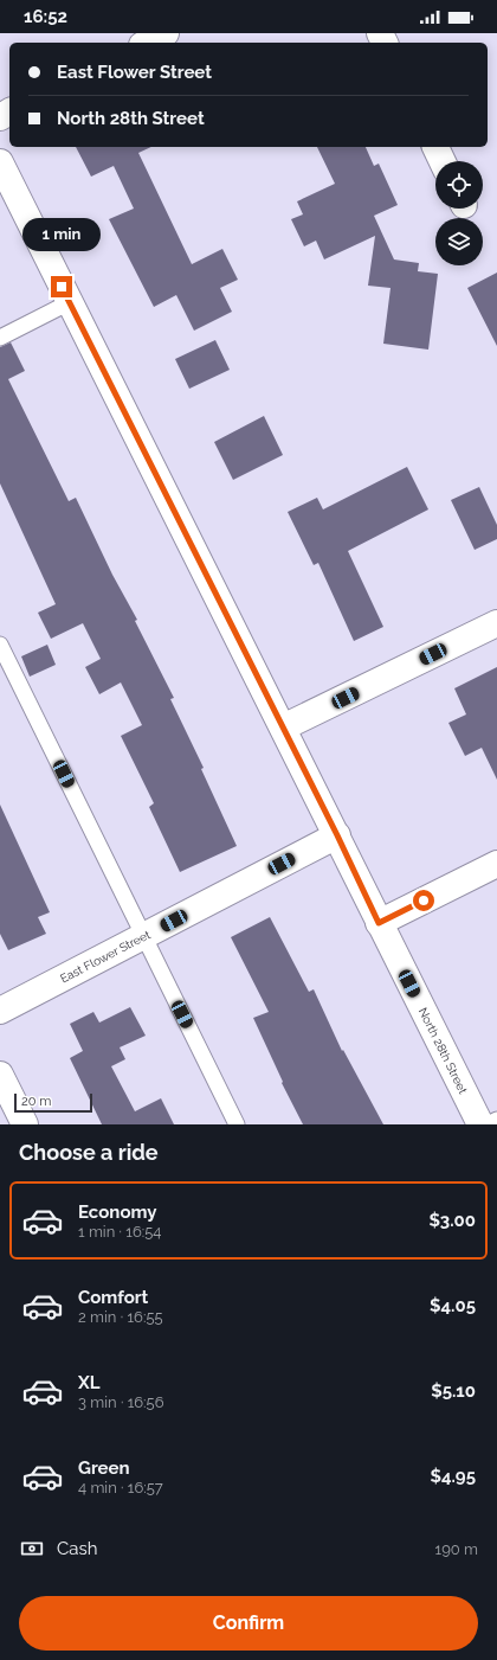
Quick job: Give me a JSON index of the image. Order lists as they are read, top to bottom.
{
  "streets": {
    "street": ["East Flower Street", "North 28th Street"]
  },
  "crossings": [
    ["East Flower Street", "North 28th Street"]
  ],
  "scale_bar": "20 m",
  "page": {
    "status": "16:52",
    "banner": ["East Flower Street", "North 28th Street"],
    "bubble": "1 min",
    "scale": "20 m",
    "heading": "Choose a ride",
    "list": [
      {
        "name": "Economy",
        "note": "1 min · 16:54",
        "value": "$3.00"
      },
      {
        "name": "Comfort",
        "note": "2 min · 16:55",
        "value": "$4.05"
      },
      {
        "name": "XL",
        "note": "3 min · 16:56",
        "value": "$5.10"
      },
      {
        "name": "Green",
        "note": "4 min · 16:57",
        "value": "$4.95"
      }
    ],
    "pay": ["Cash", "190 m"],
    "buttons": "Confirm"
  }
}
